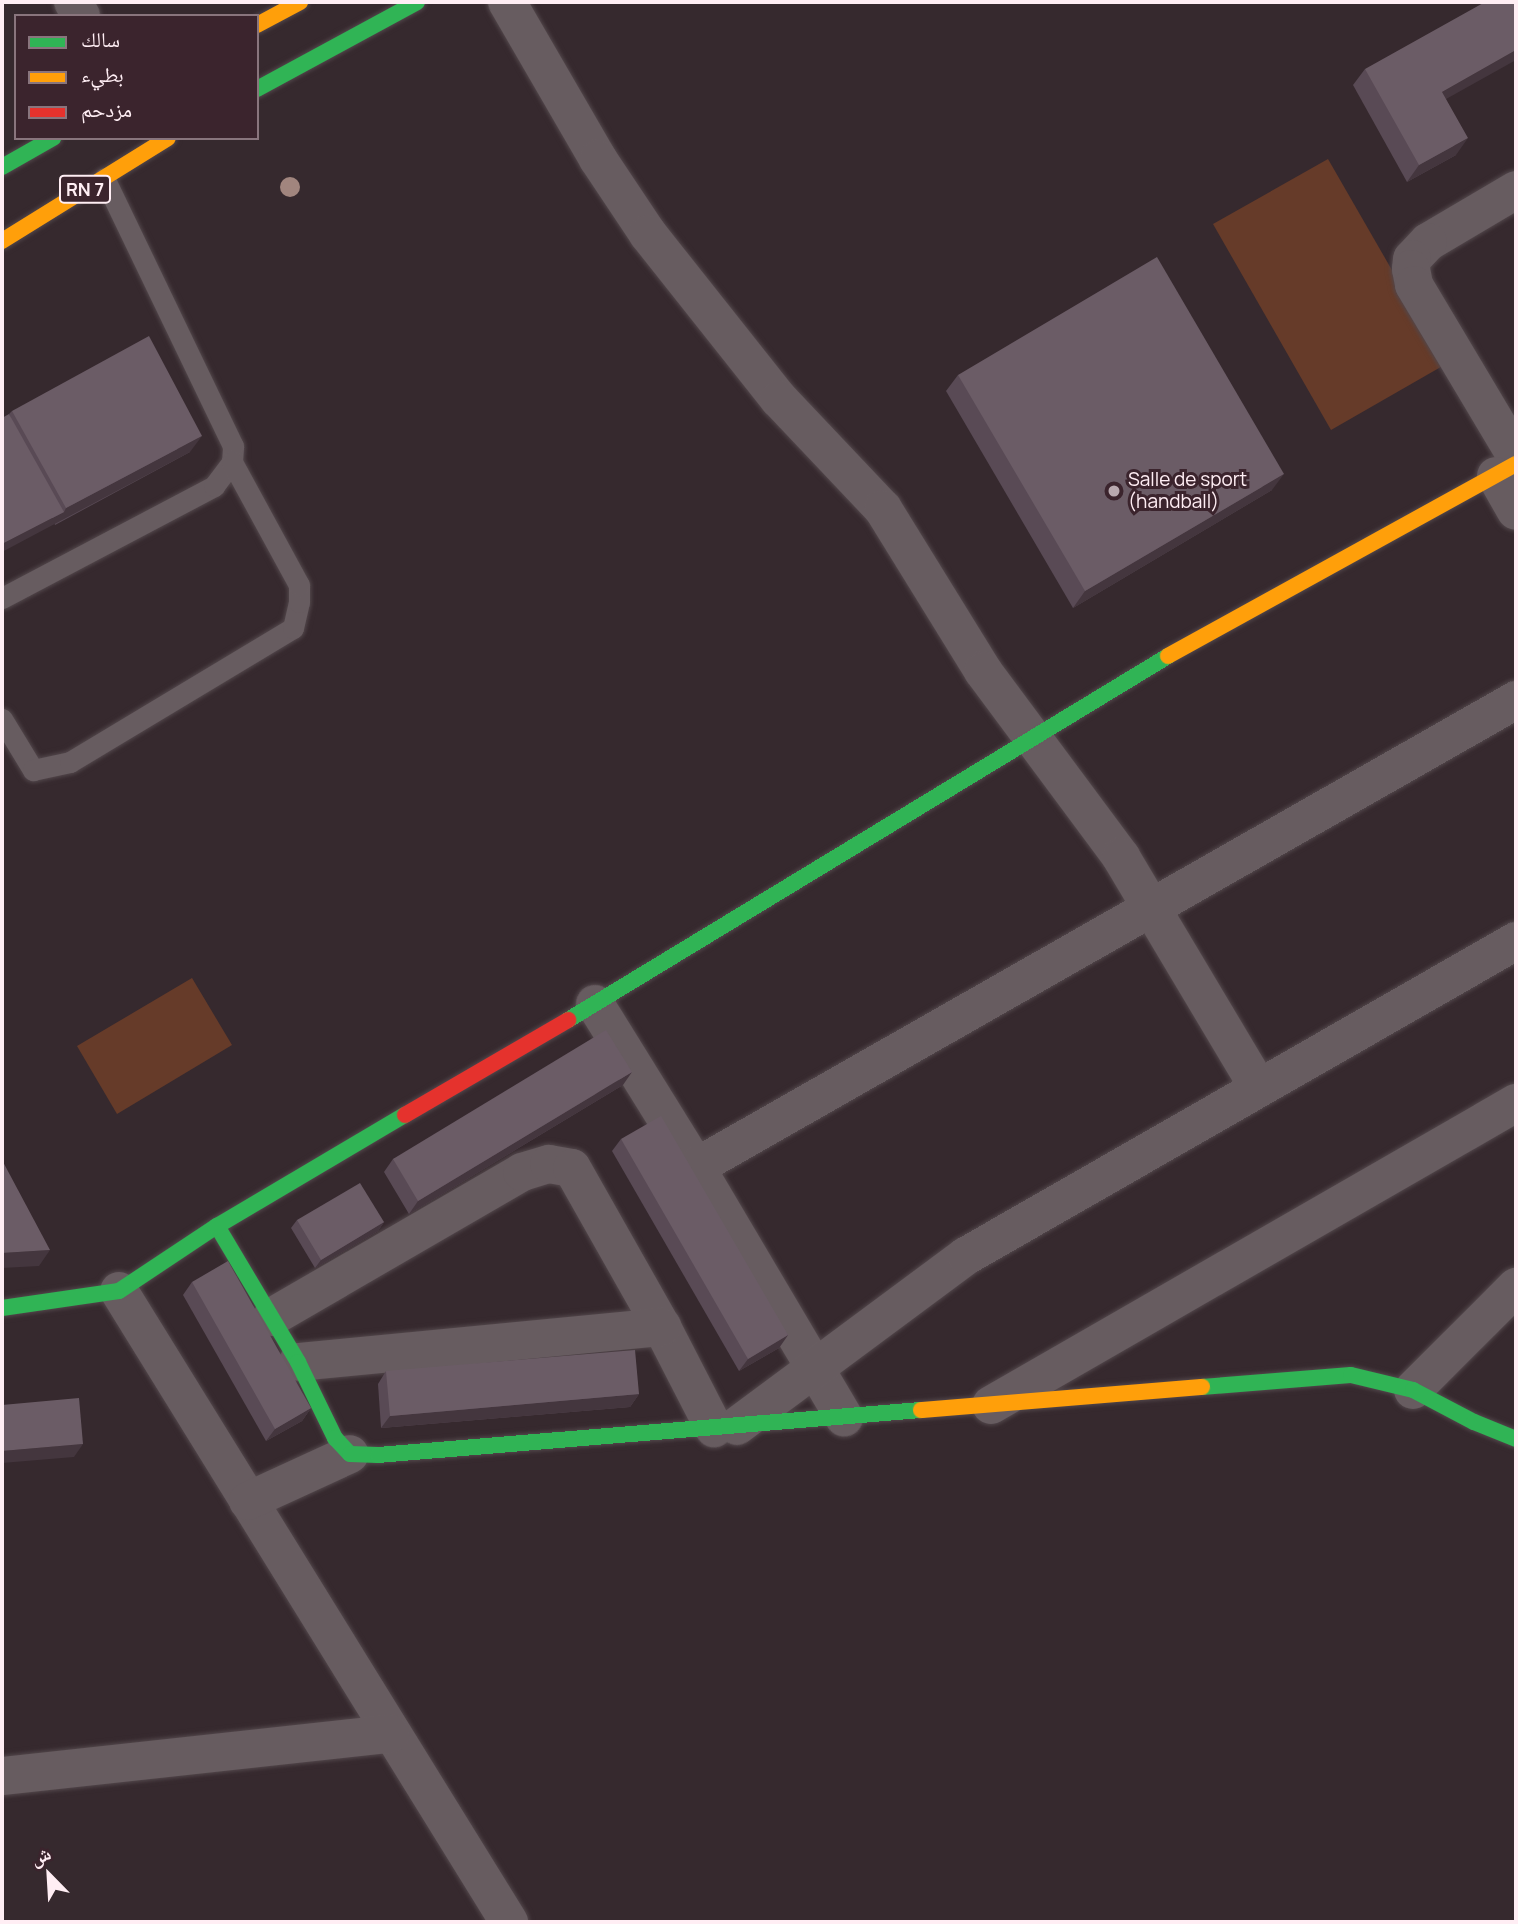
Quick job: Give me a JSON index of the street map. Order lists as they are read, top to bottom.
{
  "streets": {
    "street": ["RN 7"]
  },
  "places": ["Salle de sport (handball)"],
  "legend": ["سالك", "بطيء", "مزدحم"],
  "north": "top left"
}
